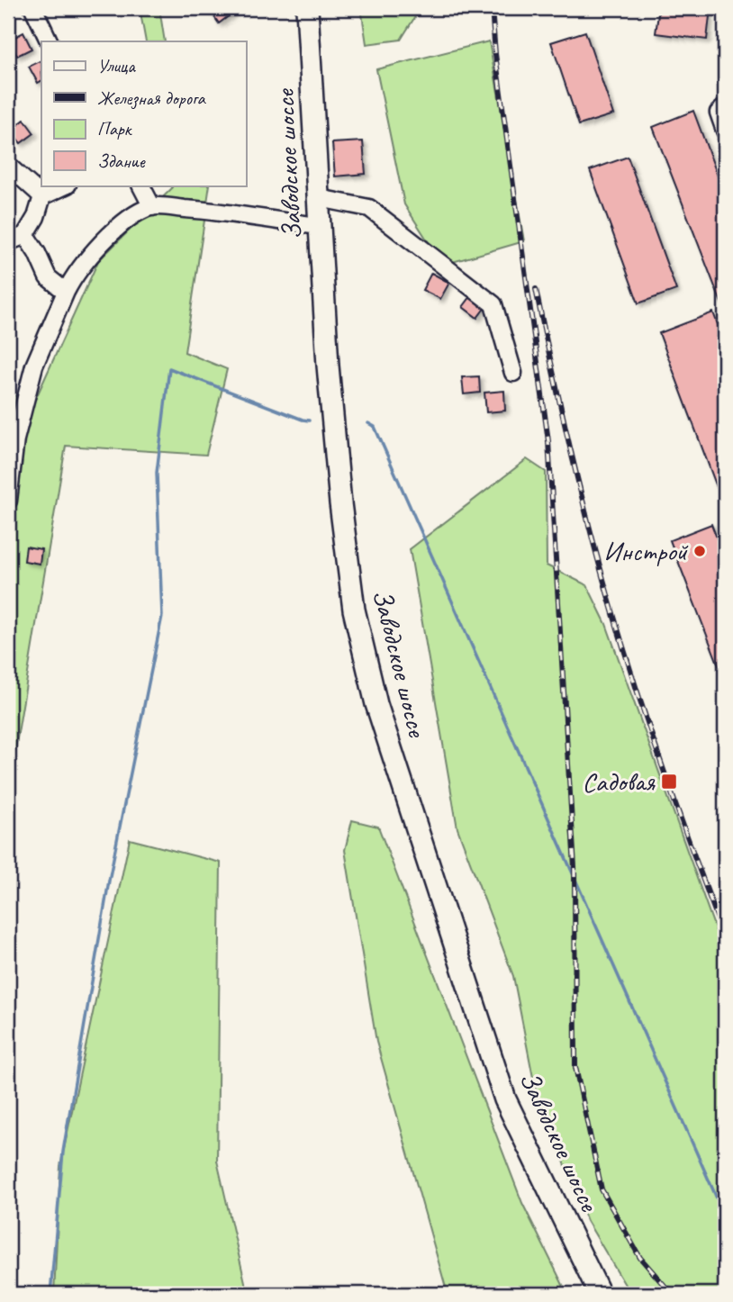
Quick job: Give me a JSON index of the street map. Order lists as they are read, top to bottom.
{
  "streets": {
    "main road": ["Заводское шоссе"]
  },
  "places": {
    "other": ["Инстрой"],
    "transit": ["Садовая"]
  },
  "legend": [
    "Улица",
    "Железная дорога",
    "Парк",
    "Здание"
  ]
}
